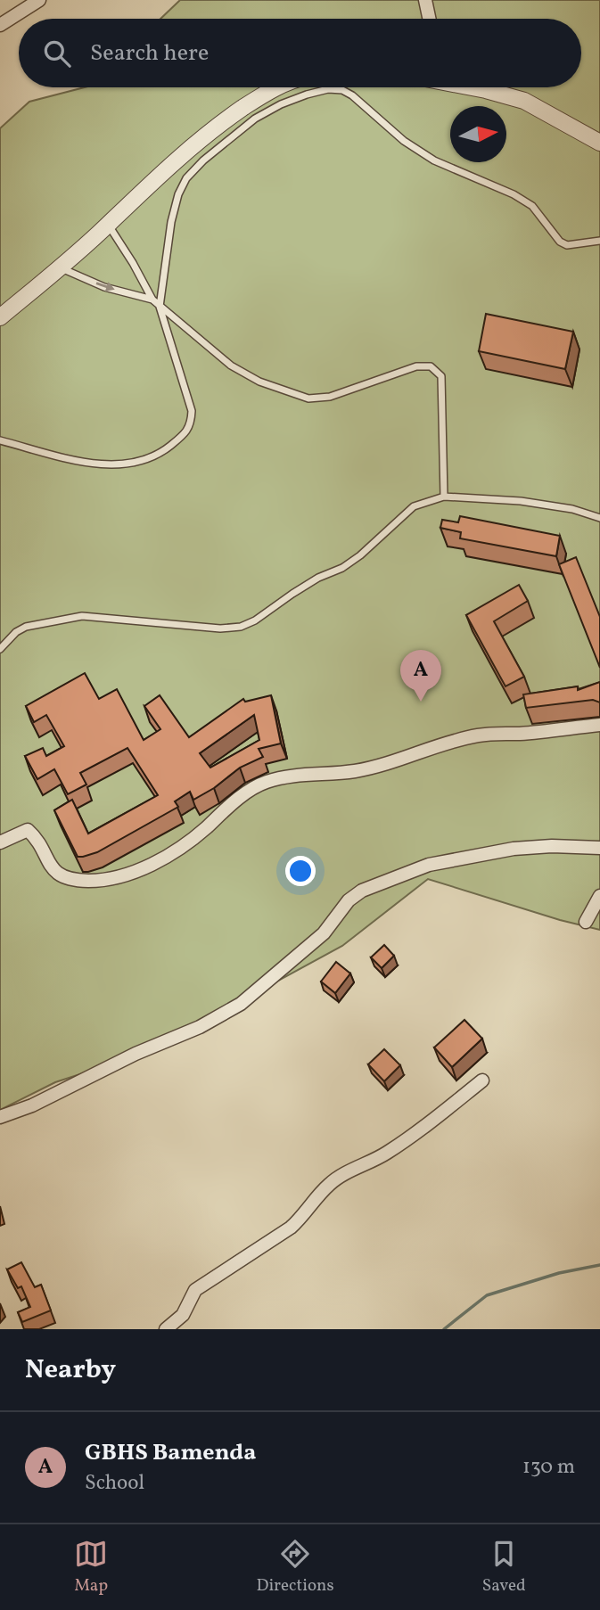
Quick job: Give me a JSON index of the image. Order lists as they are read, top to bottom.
{
  "north": "right",
  "page": {
    "search": "Search here",
    "pins": "A",
    "heading": "Nearby",
    "list": [
      {
        "mark": "A",
        "name": "GBHS Bamenda",
        "note": "School",
        "value": "130 m"
      }
    ],
    "nav": ["Map", "Directions", "Saved"]
  }
}
